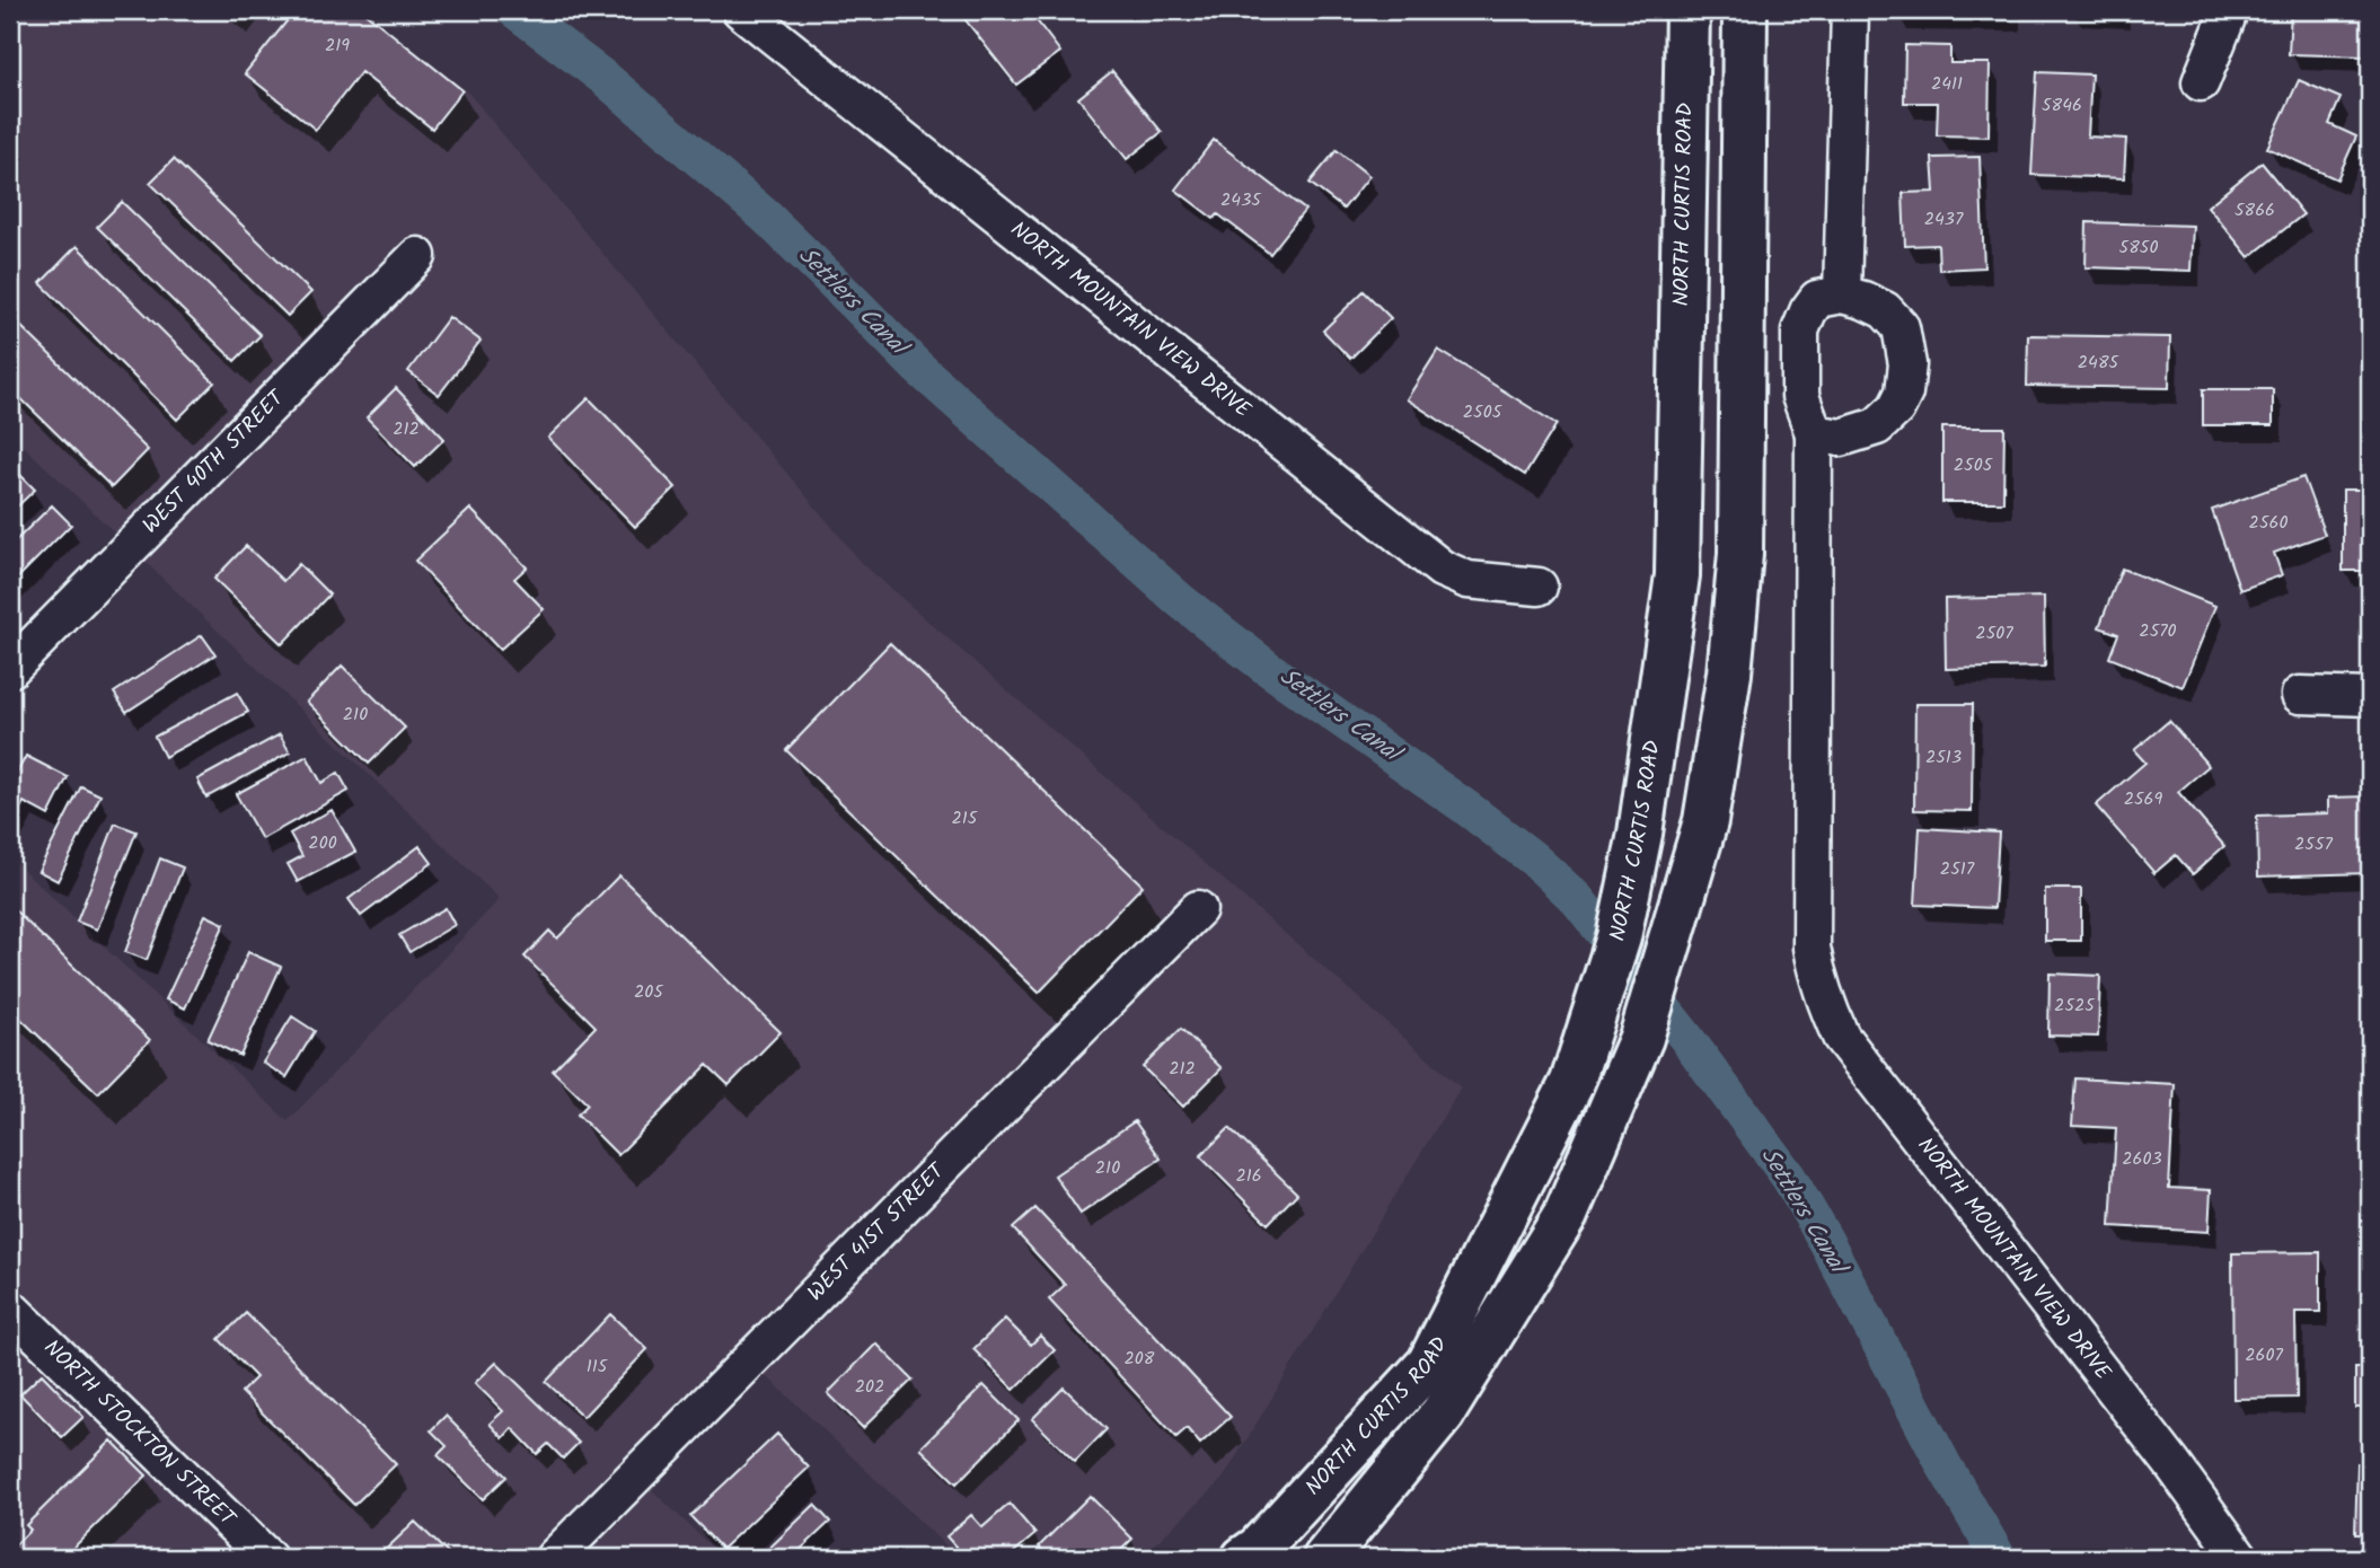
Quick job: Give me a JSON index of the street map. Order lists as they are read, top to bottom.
{
  "streets": {
    "main road": ["NORTH CURTIS ROAD"],
    "street": [
      "NORTH MOUNTAIN VIEW DRIVE",
      "WEST 40TH STREET",
      "WEST 41ST STREET",
      "NORTH STOCKTON STREET"
    ]
  },
  "water": ["Settlers Canal"],
  "house_numbers": [
    "219",
    "2411",
    "5846",
    "2435",
    "5866",
    "2437",
    "5850",
    "2485",
    "2505",
    "212",
    "2505",
    "2560",
    "2570",
    "2507",
    "210",
    "2513",
    "2569",
    "215",
    "200",
    "2557",
    "2517",
    "205",
    "2525",
    "212",
    "2603",
    "210",
    "216",
    "2607",
    "208",
    "115",
    "202"
  ]
}
